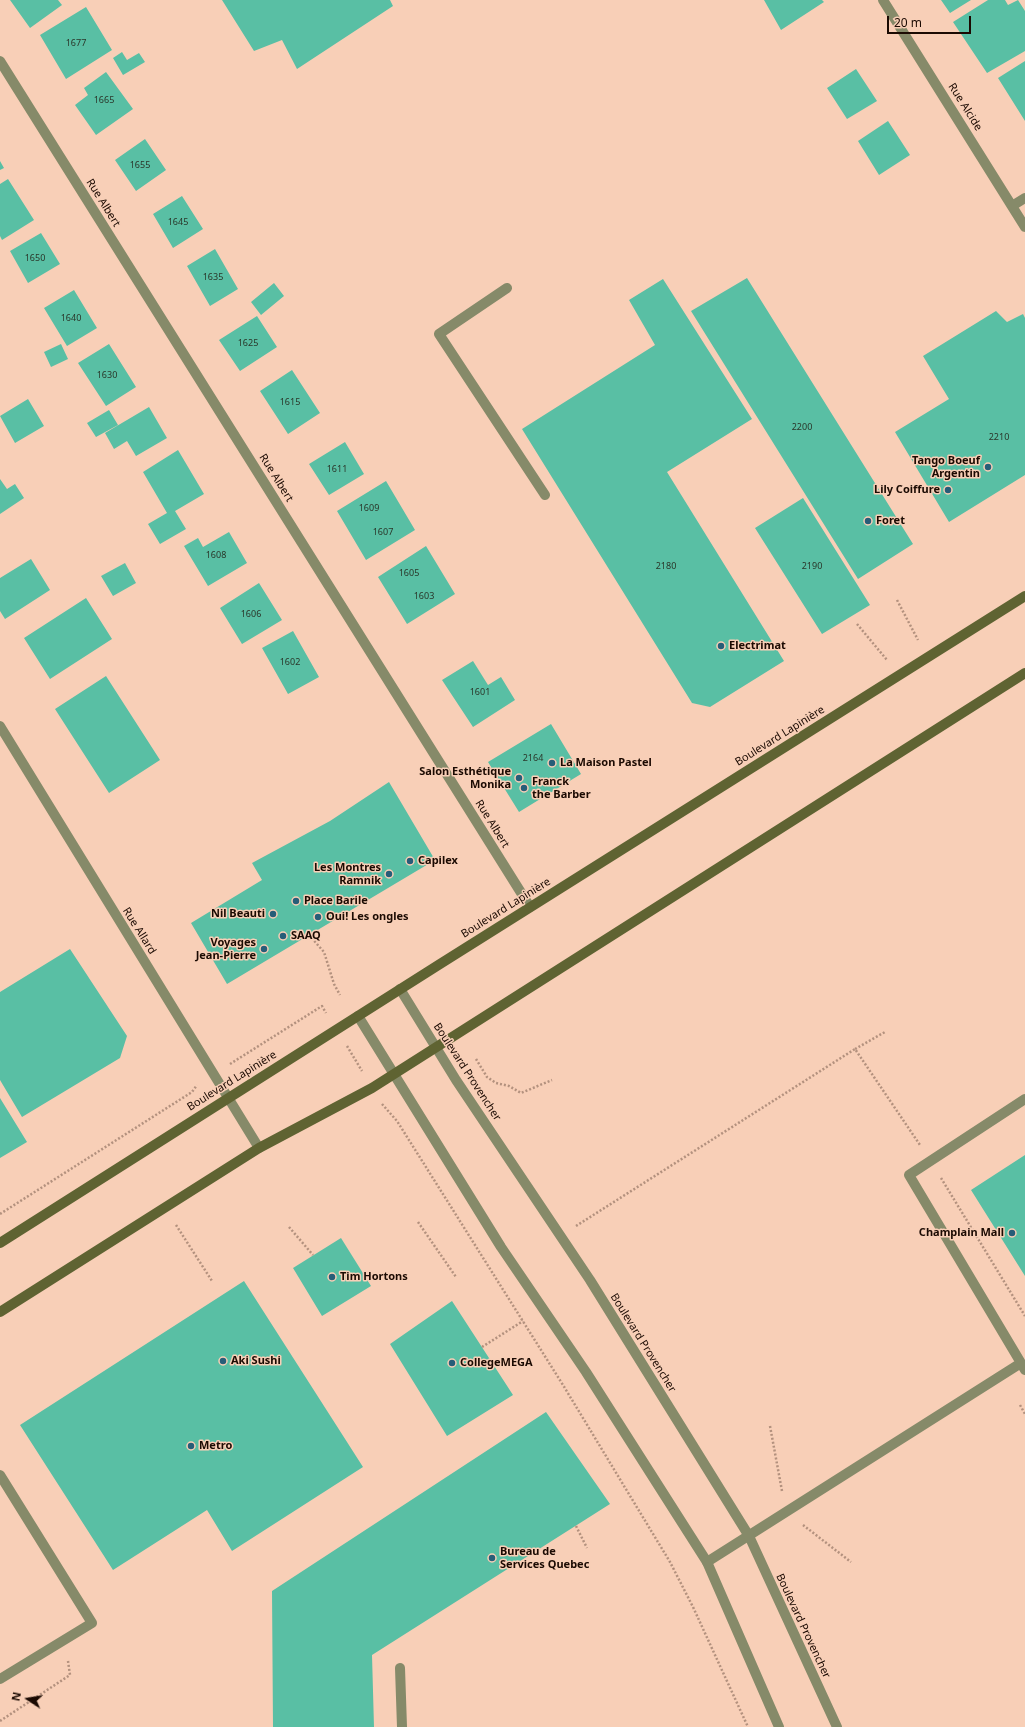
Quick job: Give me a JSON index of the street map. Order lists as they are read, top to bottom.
{
  "streets": {
    "main road": ["Boulevard Lapinière"],
    "street": [
      "Rue Alcide",
      "Rue Albert",
      "Rue Allard",
      "Boulevard Provencher"
    ]
  },
  "crossings": [
    ["Rue Albert", "Boulevard Lapinière"],
    ["Boulevard Lapinière", "Rue Allard"],
    ["Boulevard Lapinière", "Boulevard Provencher"]
  ],
  "places": [
    "Tango Boeuf Argentin",
    "Lily Coiffure",
    "Foret",
    "Electrimat",
    "La Maison Pastel",
    "Salon Esthétique Monika",
    "Franck the Barber",
    "Capilex",
    "Les Montres Ramnik",
    "Place Barile",
    "Nil Beauti",
    "Oui! Les ongles",
    "SAAQ",
    "Voyages Jean-Pierre",
    "Champlain Mall",
    "Tim Hortons",
    "Aki Sushi",
    "CollegeMEGA",
    "Metro",
    "Bureau de Services Quebec"
  ],
  "house_numbers": [
    "1677",
    "1665",
    "1655",
    "1645",
    "1650",
    "1635",
    "1640",
    "1625",
    "1630",
    "1615",
    "2200",
    "2210",
    "1611",
    "1609",
    "1607",
    "1608",
    "2180",
    "2190",
    "1605",
    "1603",
    "1606",
    "1602",
    "1601",
    "2164"
  ],
  "scale_bar": "20 m",
  "north": "left"
}
